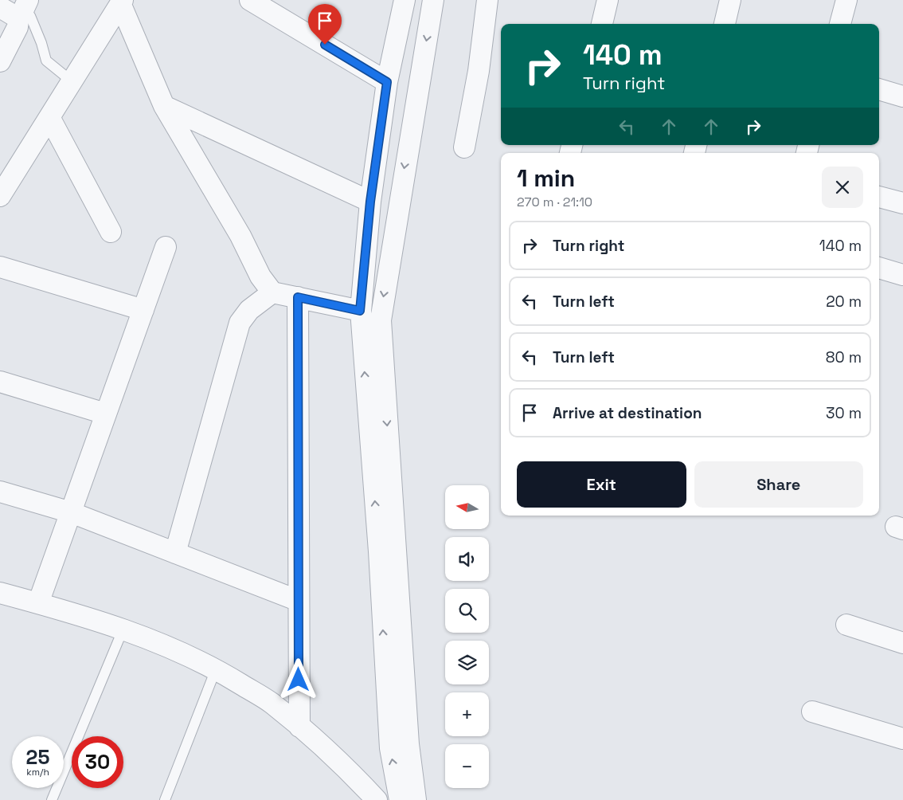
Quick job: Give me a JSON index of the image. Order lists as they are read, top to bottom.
{
  "north": "left",
  "page": {
    "turn": ["140 m", "Turn right"],
    "heading": ["1 min", "270 m · 21:10"],
    "list": [
      {
        "name": "Turn right",
        "value": "140 m"
      },
      {
        "name": "Turn left",
        "value": "20 m"
      },
      {
        "name": "Turn left",
        "value": "80 m"
      },
      {
        "name": "Arrive at destination",
        "value": "30 m"
      }
    ],
    "buttons": ["Exit", "Share"],
    "map_buttons": ["+", "−"],
    "speed": "25 km/h",
    "limit": "30"
  }
}
